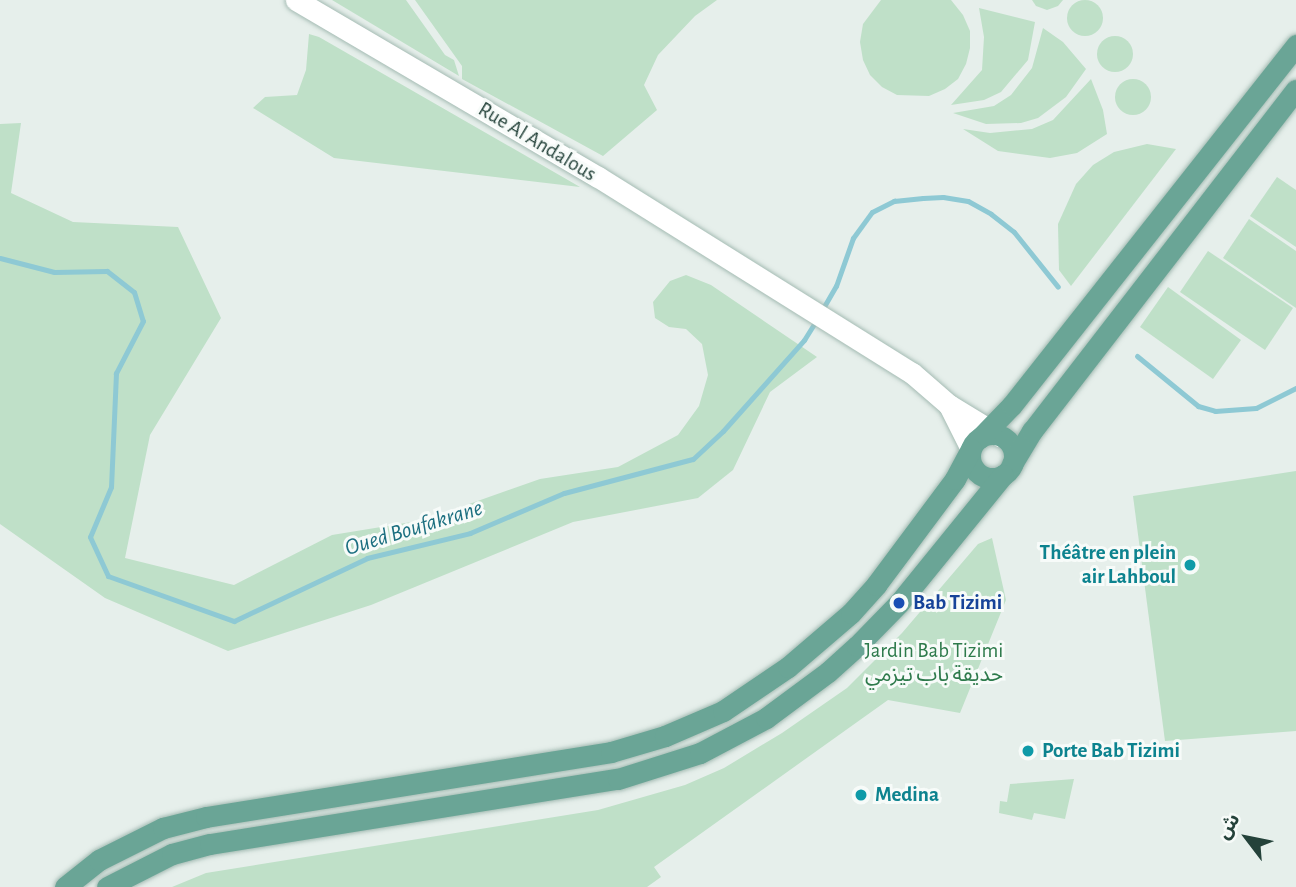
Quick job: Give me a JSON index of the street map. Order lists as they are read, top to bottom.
{
  "streets": {
    "street": ["Rue Al Andalous"]
  },
  "water": ["Oued Boufakrane"],
  "parks": ["Jardin Bab Tizimi حديقة باب تيزمي"],
  "places": [
    "Théâtre en plein air Lahboul",
    "Bab Tizimi",
    "Porte Bab Tizimi",
    "Medina"
  ],
  "north": "top left"
}
